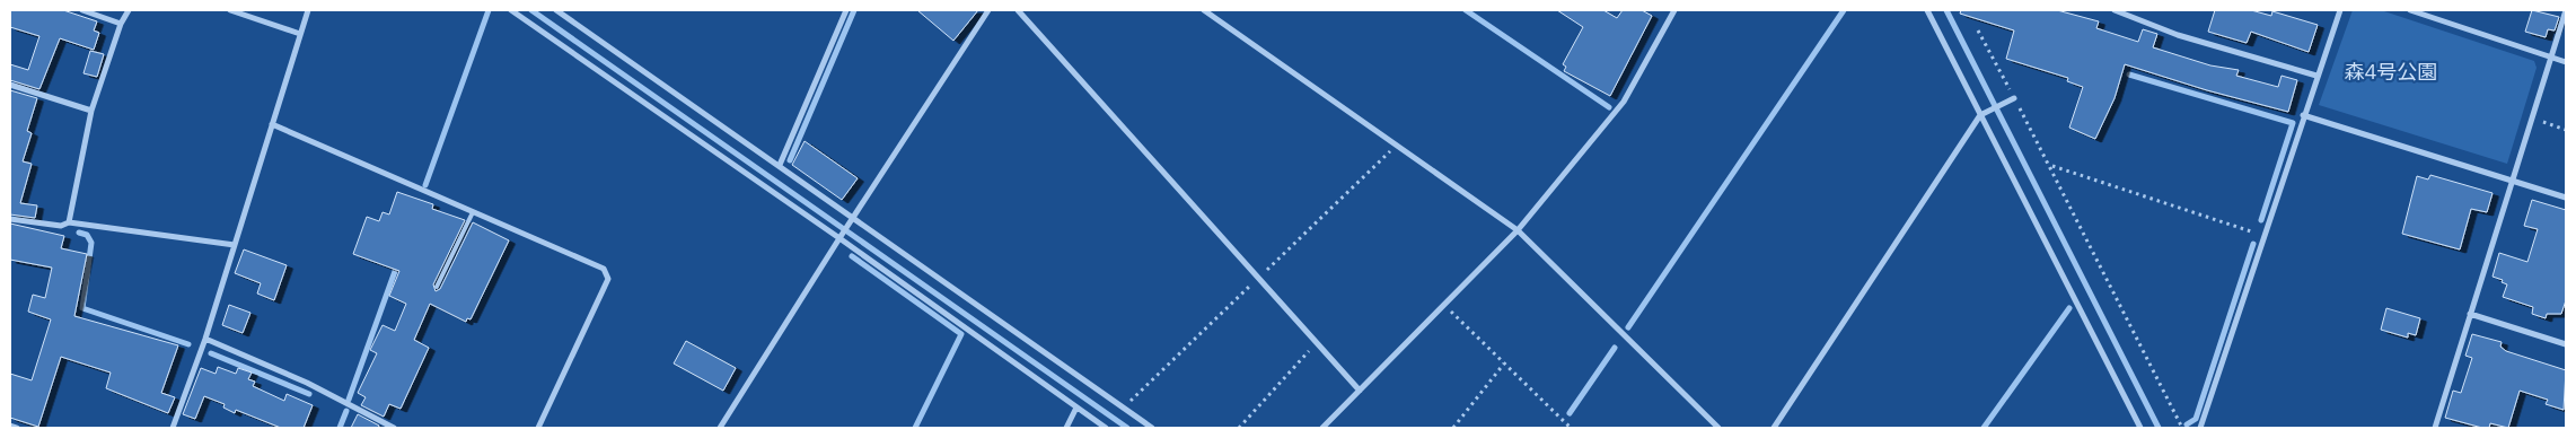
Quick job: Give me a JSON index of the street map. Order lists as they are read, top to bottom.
{
  "parks": ["森4号公園"]
}
